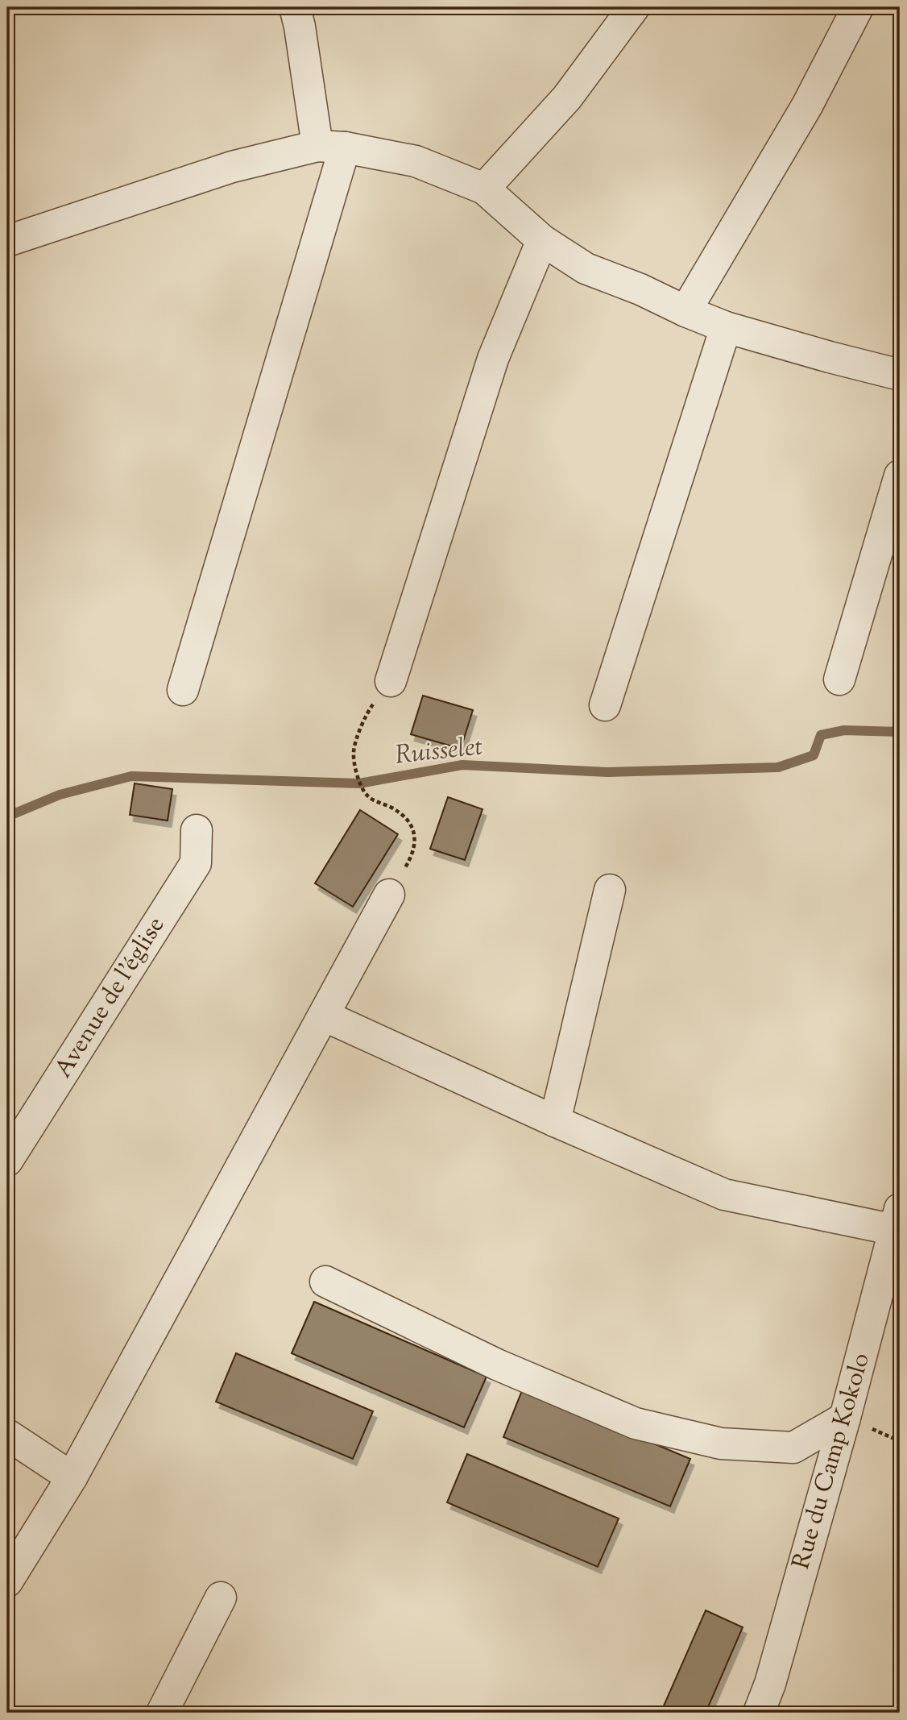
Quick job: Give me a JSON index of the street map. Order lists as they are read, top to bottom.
{
  "streets": {
    "street": ["Avenue de l'église", "Rue du Camp Kokolo"]
  },
  "water": ["Ruisselet"]
}
